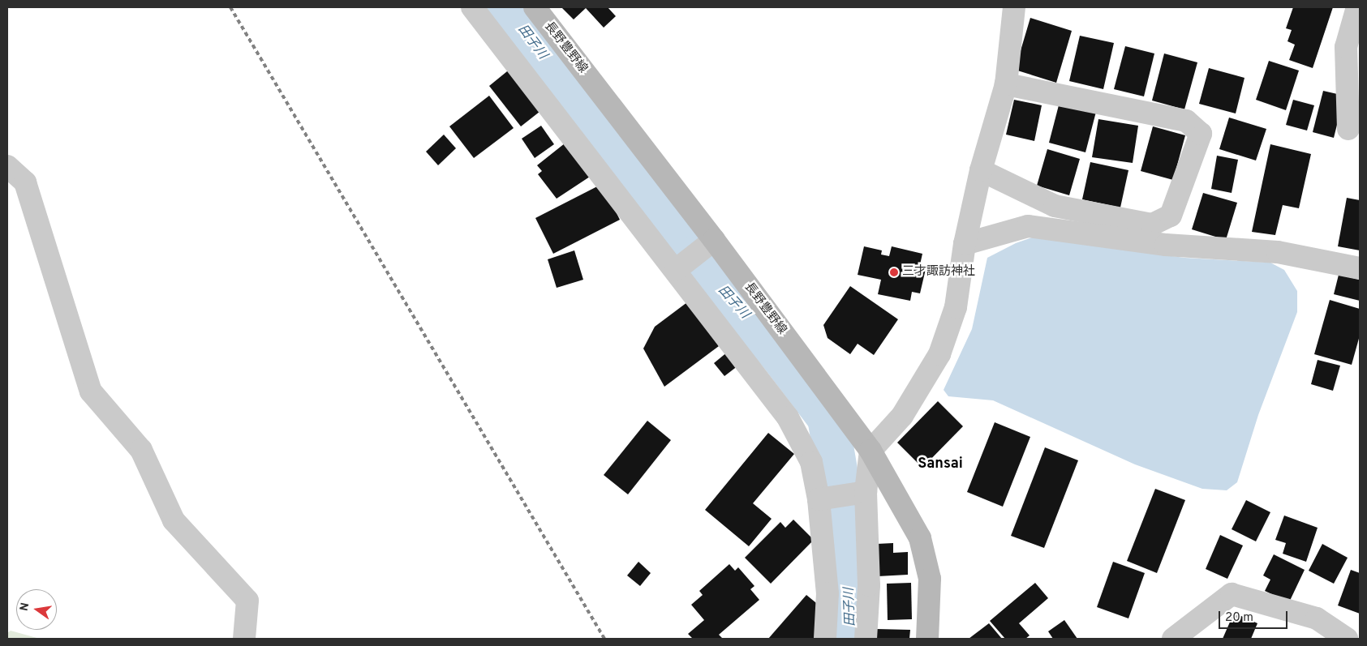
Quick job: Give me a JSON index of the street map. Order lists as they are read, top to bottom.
{
  "streets": {
    "main road": ["長野豊野線"]
  },
  "districts": ["Sansai"],
  "water": ["田子川"],
  "places": ["三才諏訪神社"],
  "scale_bar": "20 m",
  "north": "left"
}
